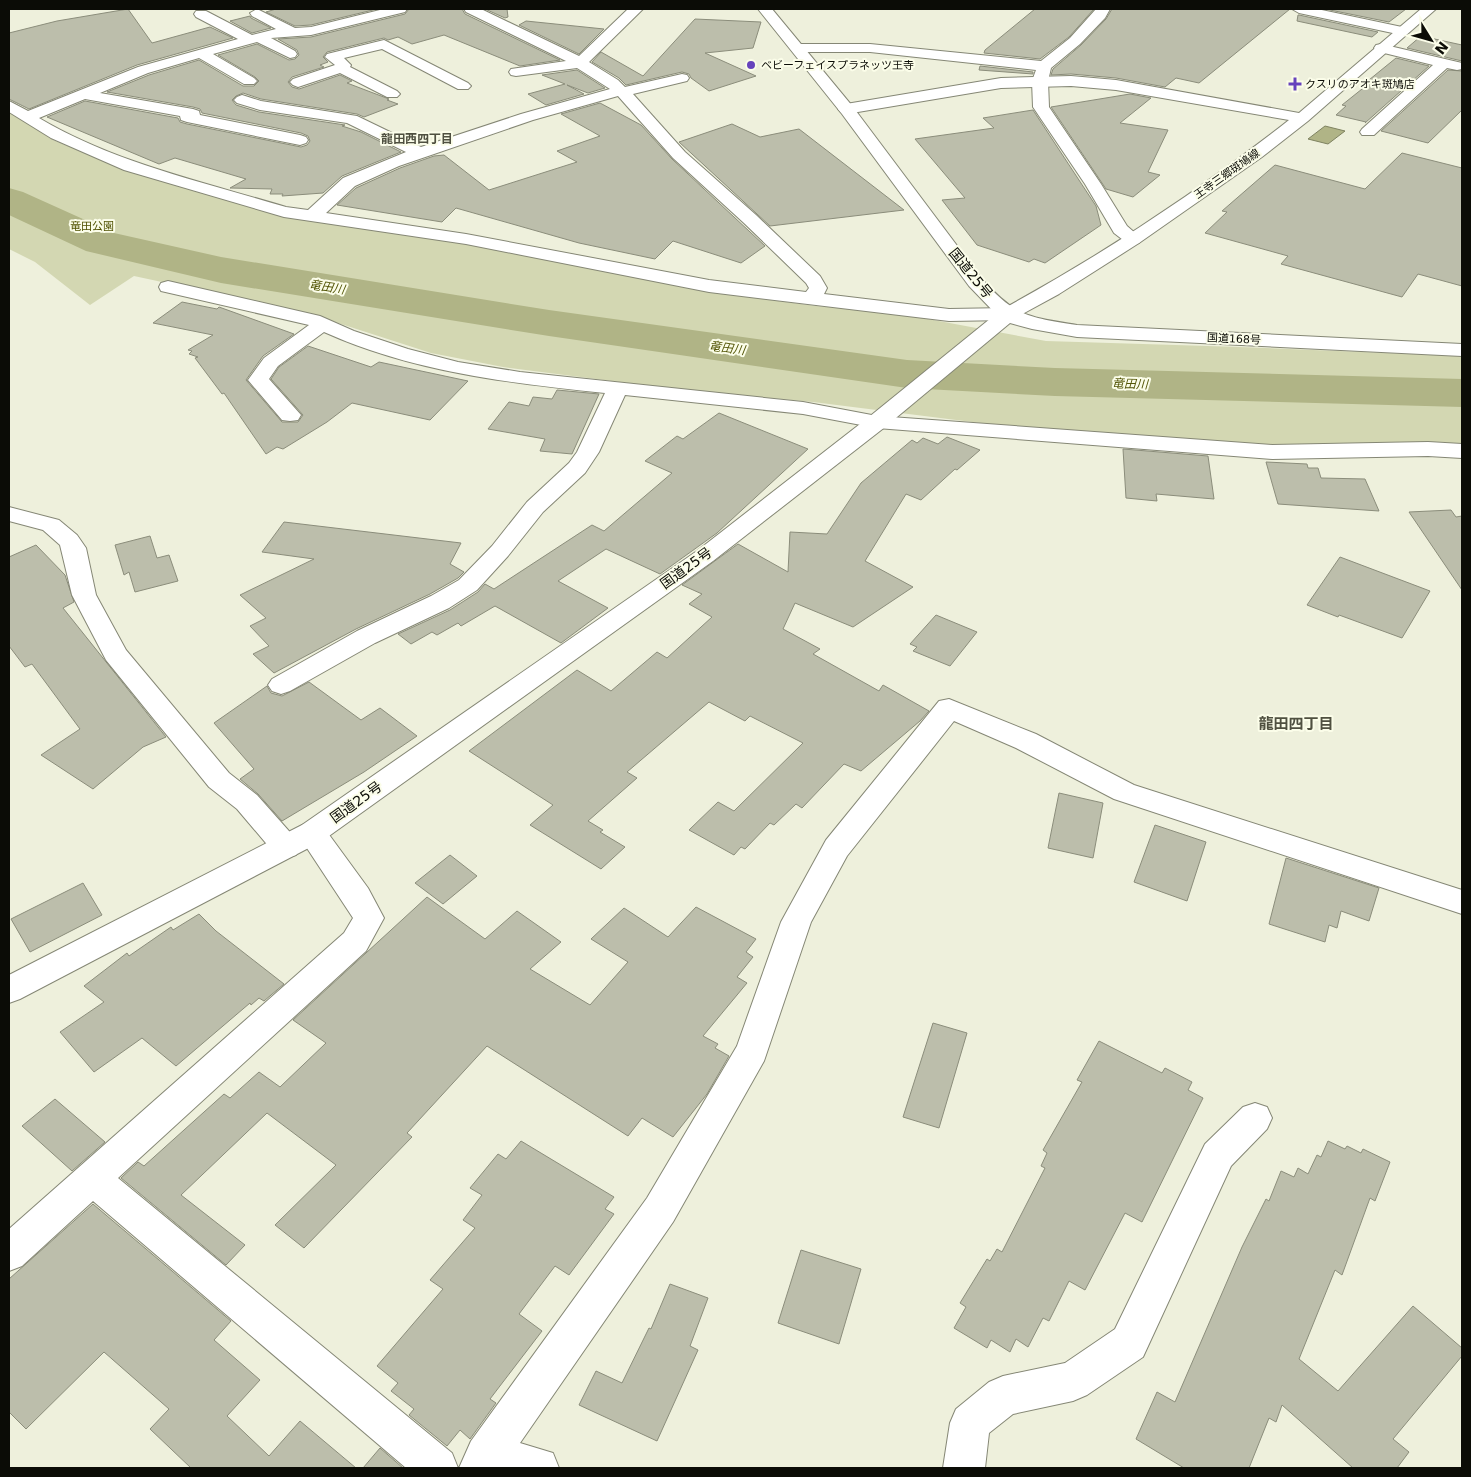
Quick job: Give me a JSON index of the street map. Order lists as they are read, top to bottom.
{
  "streets": {
    "main road": ["王寺三郷斑鳩線", "国道25号", "国道168号"]
  },
  "crossings": [
    ["王寺三郷斑鳩線", "国道25号"],
    ["王寺三郷斑鳩線", "国道168号"],
    ["国道25号", "国道168号"]
  ],
  "districts": ["龍田西四丁目", "龍田四丁目"],
  "water": ["竜田川"],
  "parks": ["竜田公園"],
  "places": {
    "other": ["ベビーフェイスプラネッツ王寺"],
    "health": ["クスリのアオキ斑鳩店"]
  },
  "north": "bottom right"
}
